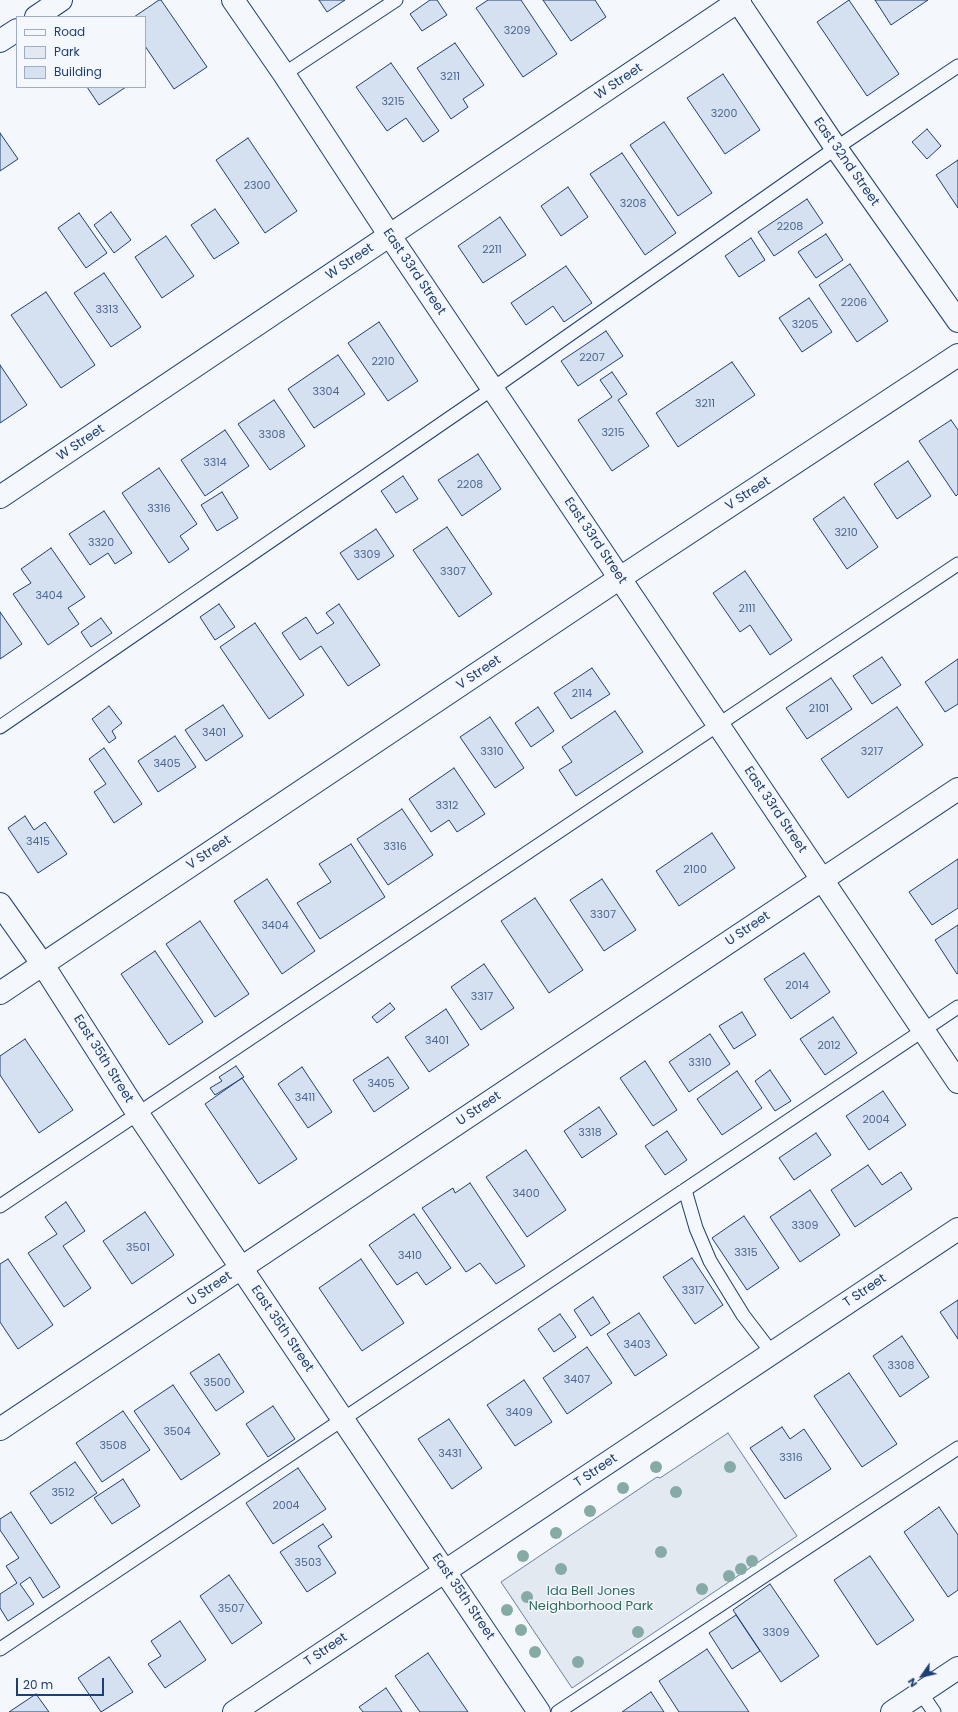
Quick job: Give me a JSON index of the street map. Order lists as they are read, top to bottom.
{
  "streets": {
    "street": [
      "W Street",
      "East 32nd Street",
      "East 33rd Street",
      "V Street",
      "U Street",
      "East 35th Street",
      "T Street"
    ]
  },
  "crossings": [
    ["W Street", "East 32nd Street"],
    ["W Street", "East 33rd Street"],
    ["East 33rd Street", "V Street"],
    ["East 33rd Street", "U Street"],
    ["V Street", "East 35th Street"],
    ["U Street", "East 35th Street"],
    ["East 35th Street", "T Street"]
  ],
  "parks": ["Ida Bell Jones Neighborhood Park"],
  "house_numbers": [
    "3209",
    "3211",
    "3215",
    "3200",
    "2300",
    "3208",
    "2208",
    "2211",
    "2206",
    "3313",
    "3205",
    "2207",
    "2210",
    "3304",
    "3211",
    "3215",
    "3308",
    "3314",
    "2208",
    "3316",
    "3210",
    "3320",
    "3309",
    "3307",
    "3404",
    "2111",
    "2114",
    "2101",
    "3401",
    "3310",
    "3217",
    "3405",
    "3312",
    "3415",
    "3316",
    "2100",
    "3307",
    "3404",
    "2014",
    "3317",
    "3401",
    "2012",
    "3310",
    "3405",
    "3411",
    "2004",
    "3318",
    "3400",
    "3309",
    "3501",
    "3315",
    "3410",
    "3317",
    "3403",
    "3308",
    "3407",
    "3500",
    "3409",
    "3504",
    "3508",
    "3431",
    "3316",
    "3512",
    "2004",
    "3503",
    "3507",
    "3309"
  ],
  "legend": ["Road", "Park", "Building"],
  "scale_bar": "20 m",
  "north": "bottom left"
}
